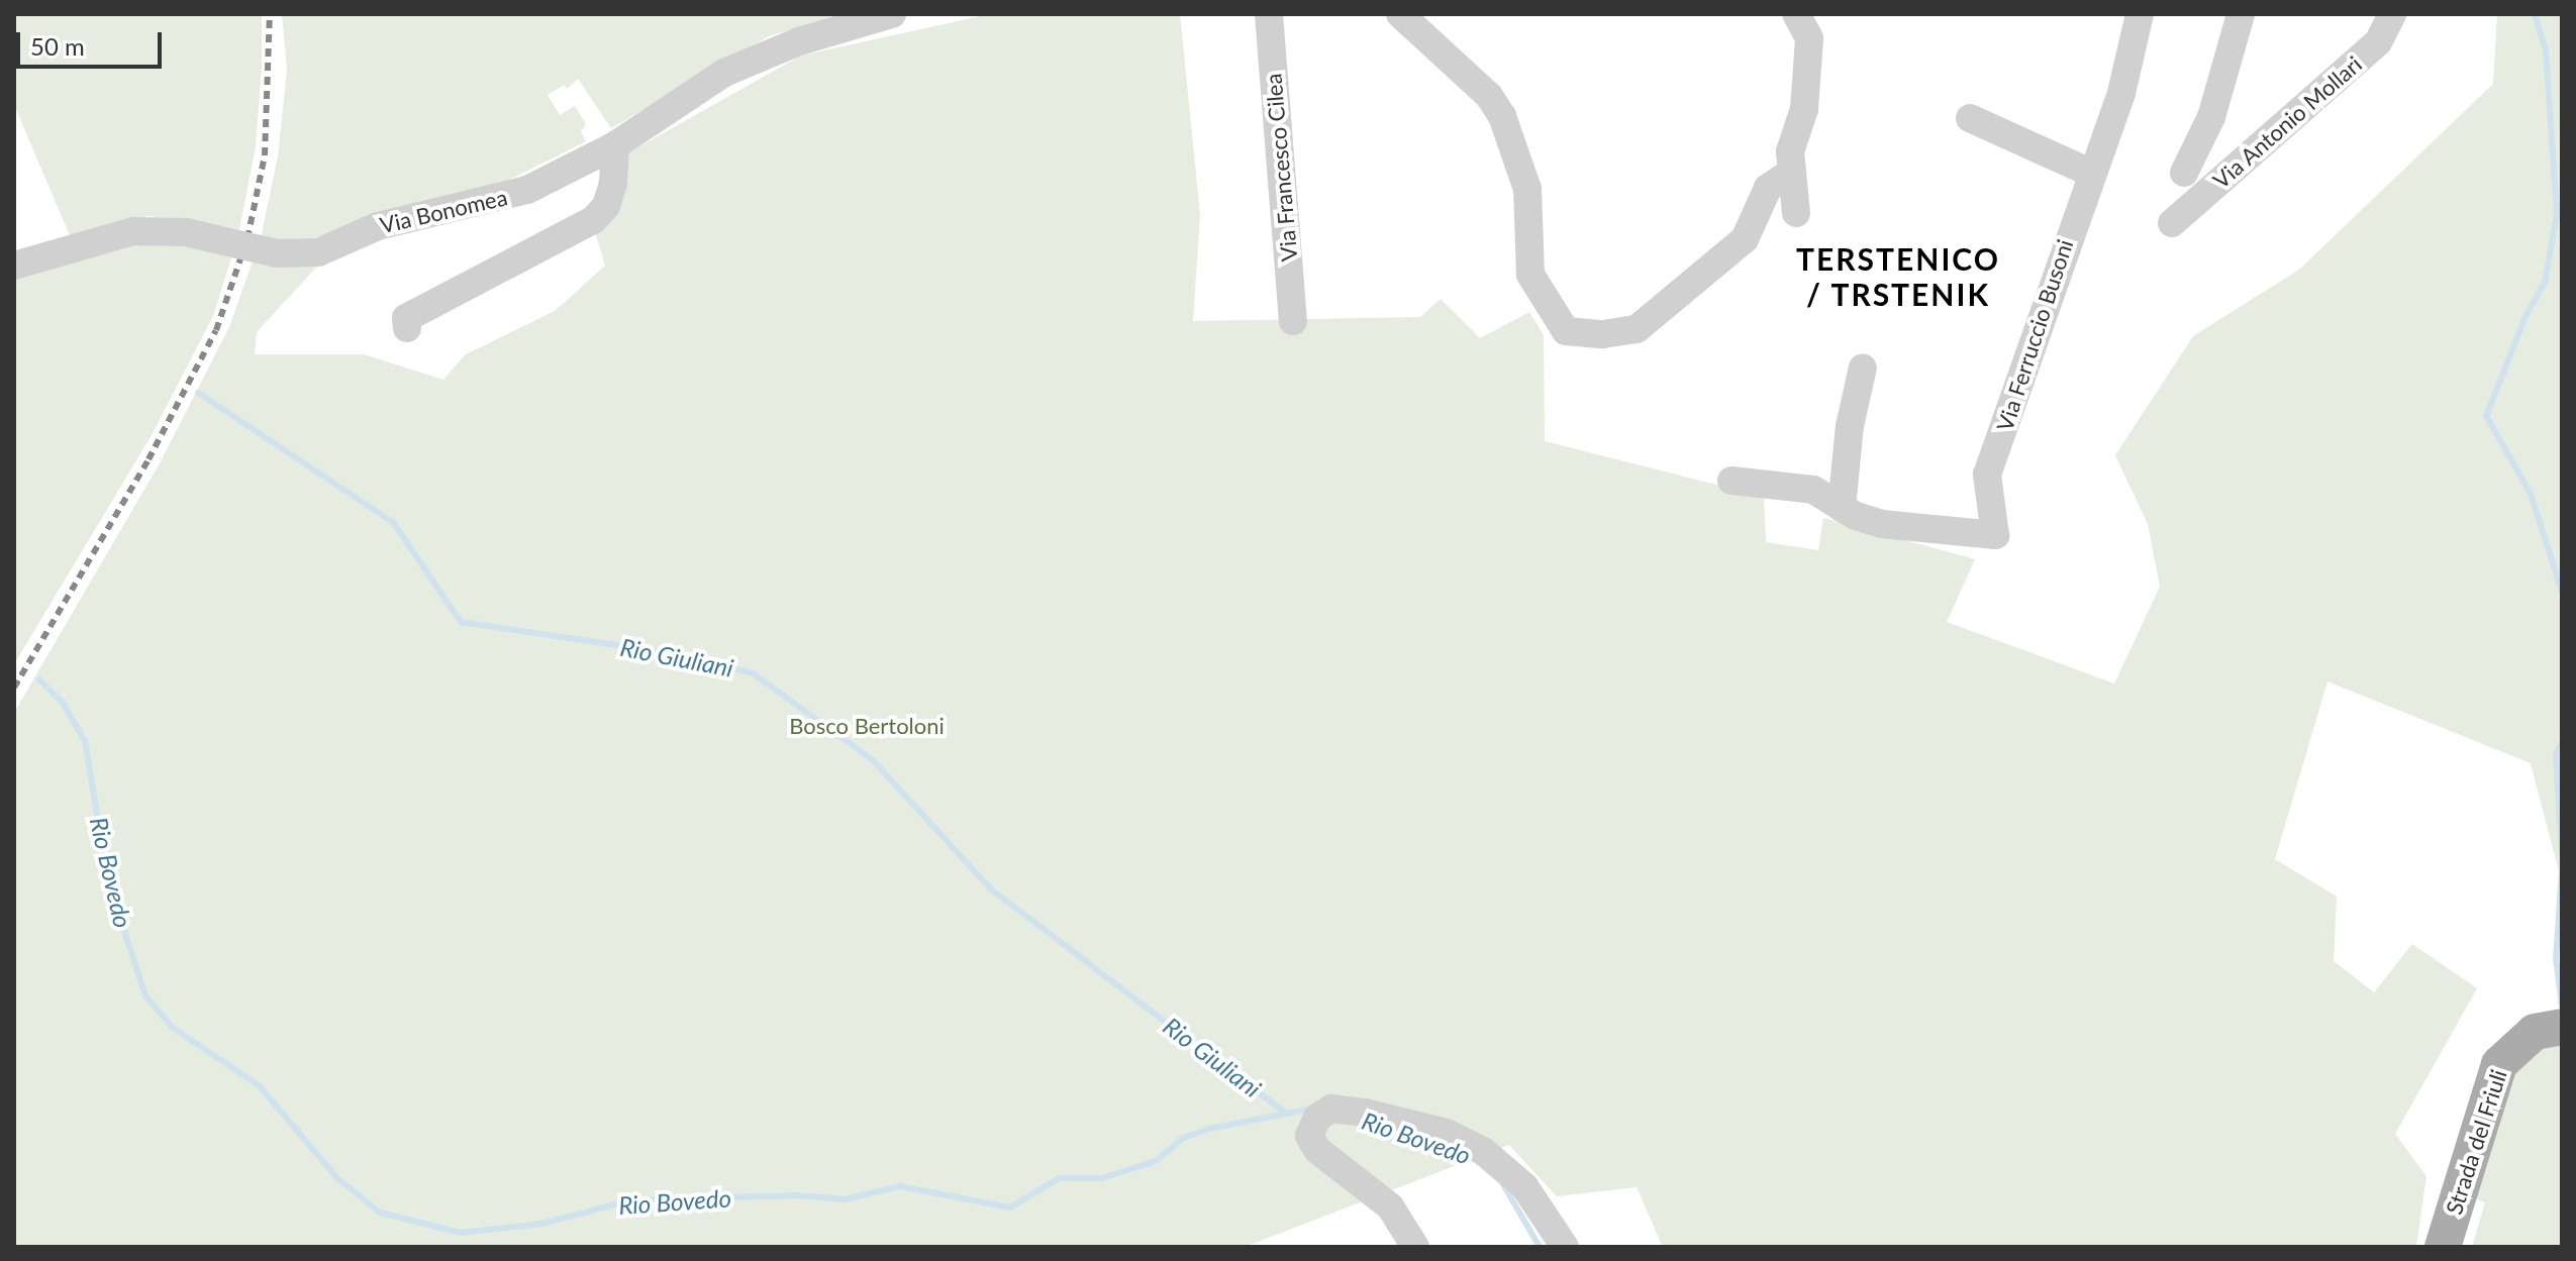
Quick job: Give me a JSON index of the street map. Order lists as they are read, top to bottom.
{
  "streets": {
    "main road": ["Strada del Friuli"],
    "street": [
      "Via Antonio Mollari",
      "Via Francesco Cilea",
      "Via Bonomea",
      "Via Ferruccio Busoni"
    ]
  },
  "districts": ["TERSTENICO / TRSTENIK"],
  "water": ["Rio Giuliani", "Rio Bovedo"],
  "parks": ["Bosco Bertoloni"],
  "scale_bar": "50 m"
}
